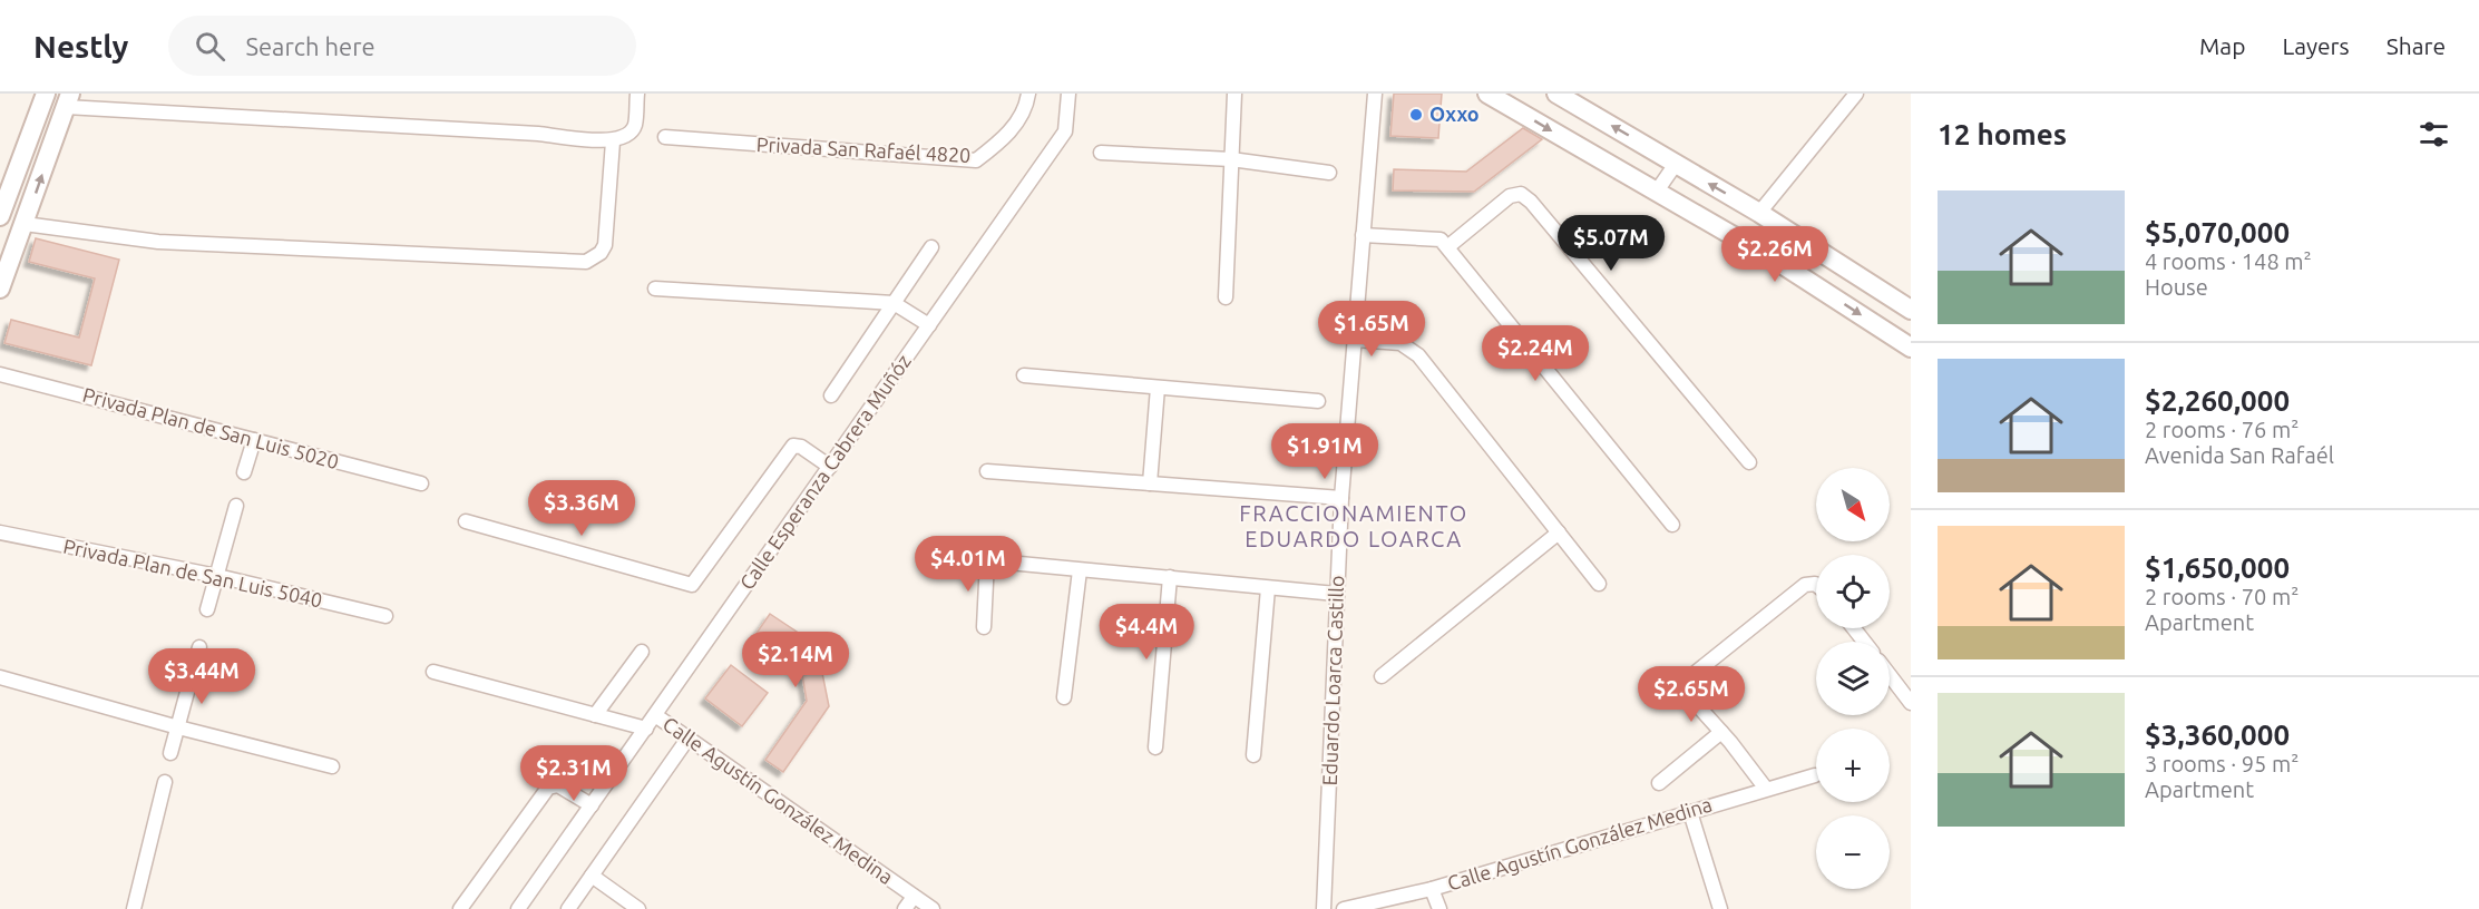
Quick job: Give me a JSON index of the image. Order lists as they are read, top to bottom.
{
  "streets": {
    "street": [
      "Privada San Rafaél 4820",
      "Privada Plan de San Luis 5020",
      "Calle Esperanza Cabrera Muñóz",
      "Privada Plan de San Luis 5040",
      "Eduardo Loarca Castillo",
      "Calle Agustín González Medina"
    ]
  },
  "crossings": [
    ["Calle Esperanza Cabrera Muñóz", "Calle Agustín González Medina"]
  ],
  "districts": ["FRACCIONAMIENTO EDUARDO LOARCA"],
  "places": ["Oxxo"],
  "north": "bottom right",
  "page": {
    "header": "Nestly",
    "search": "Search here",
    "nav": ["Map", "Layers", "Share"],
    "heading": "12 homes",
    "list": [
      {
        "name": "$5,070,000",
        "note": "4 rooms · 148 m² · House"
      },
      {
        "name": "$2,260,000",
        "note": "2 rooms · 76 m² · Avenida San Rafaél"
      },
      {
        "name": "$1,650,000",
        "note": "2 rooms · 70 m² · Apartment"
      },
      {
        "name": "$3,360,000",
        "note": "3 rooms · 95 m² · Apartment"
      }
    ],
    "price": [
      "$5.07M",
      "$2.26M",
      "$1.65M",
      "$2.24M",
      "$1.91M",
      "$3.36M",
      "$4.01M",
      "$4.4M",
      "$2.14M",
      "$3.44M",
      "$2.65M",
      "$2.31M"
    ],
    "map_buttons": ["+", "−"]
  }
}
